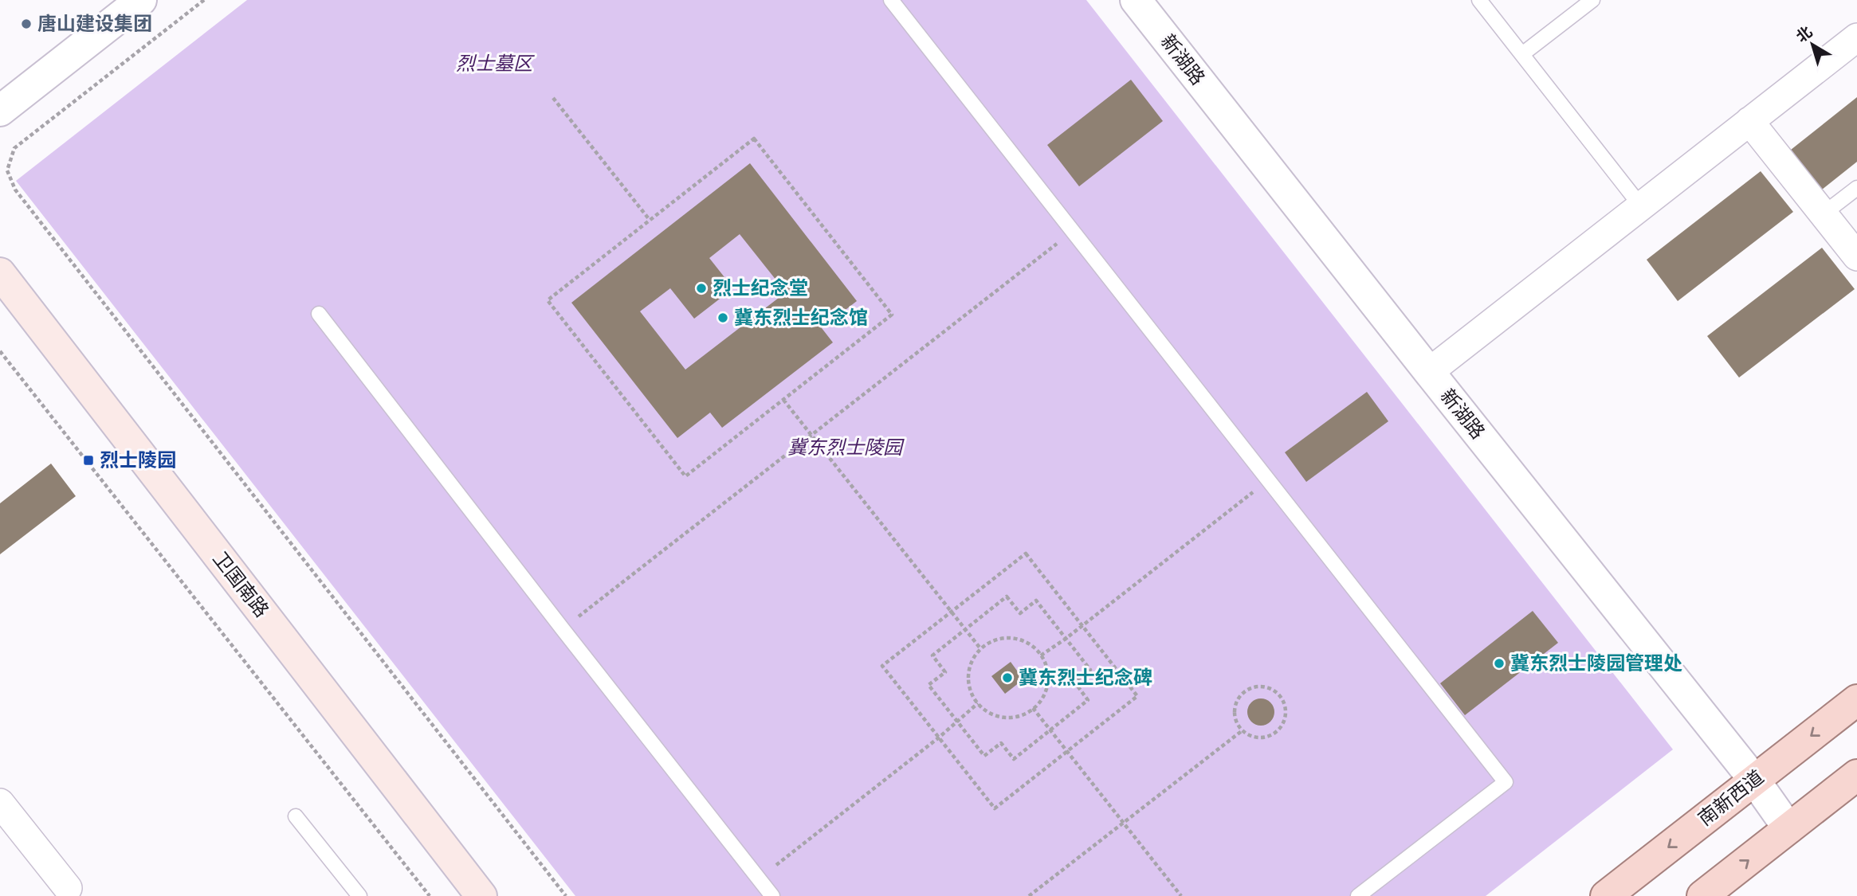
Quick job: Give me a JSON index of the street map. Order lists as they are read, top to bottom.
{
  "streets": {
    "main road": ["卫国南路", "南新西道"],
    "street": ["新湖路"]
  },
  "crossings": [
    ["新湖路", "南新西道"]
  ],
  "parks": ["烈士墓区", "冀东烈士陵园"],
  "places": {
    "other": [
      "唐山建设集团",
      "烈士纪念堂",
      "冀东烈士纪念馆",
      "冀东烈士陵园管理处",
      "冀东烈士纪念碑"
    ],
    "transit": ["烈士陵园"]
  },
  "north": "top left"
}
